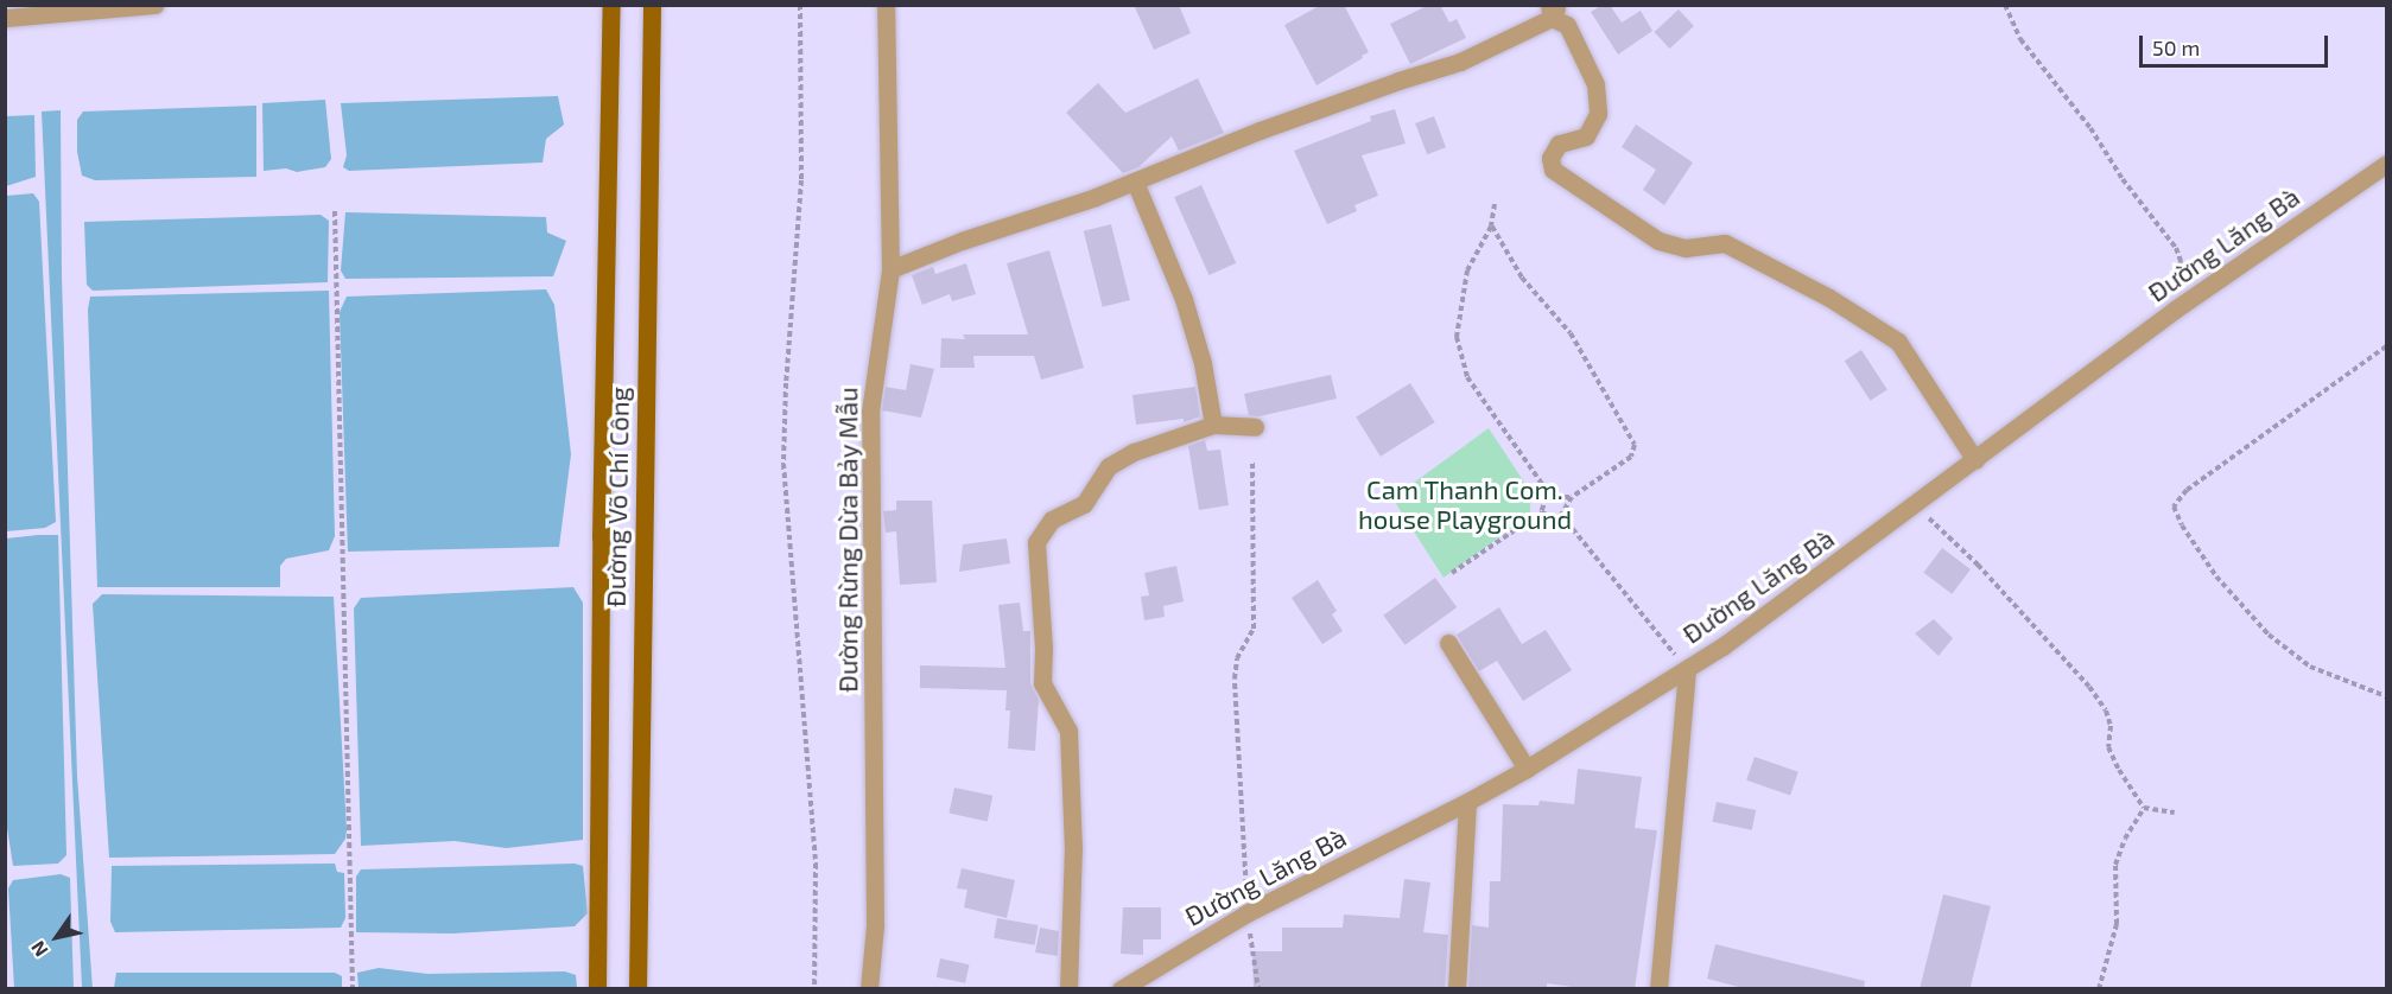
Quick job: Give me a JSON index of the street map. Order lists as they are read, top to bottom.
{
  "streets": {
    "main road": ["Đường Võ Chí Công"],
    "street": ["Đường Lăng Bà", "Đường Rừng Dừa Bảy Mẫu"]
  },
  "parks": ["Cam Thanh Com. house Playground"],
  "scale_bar": "50 m",
  "north": "bottom left"
}
